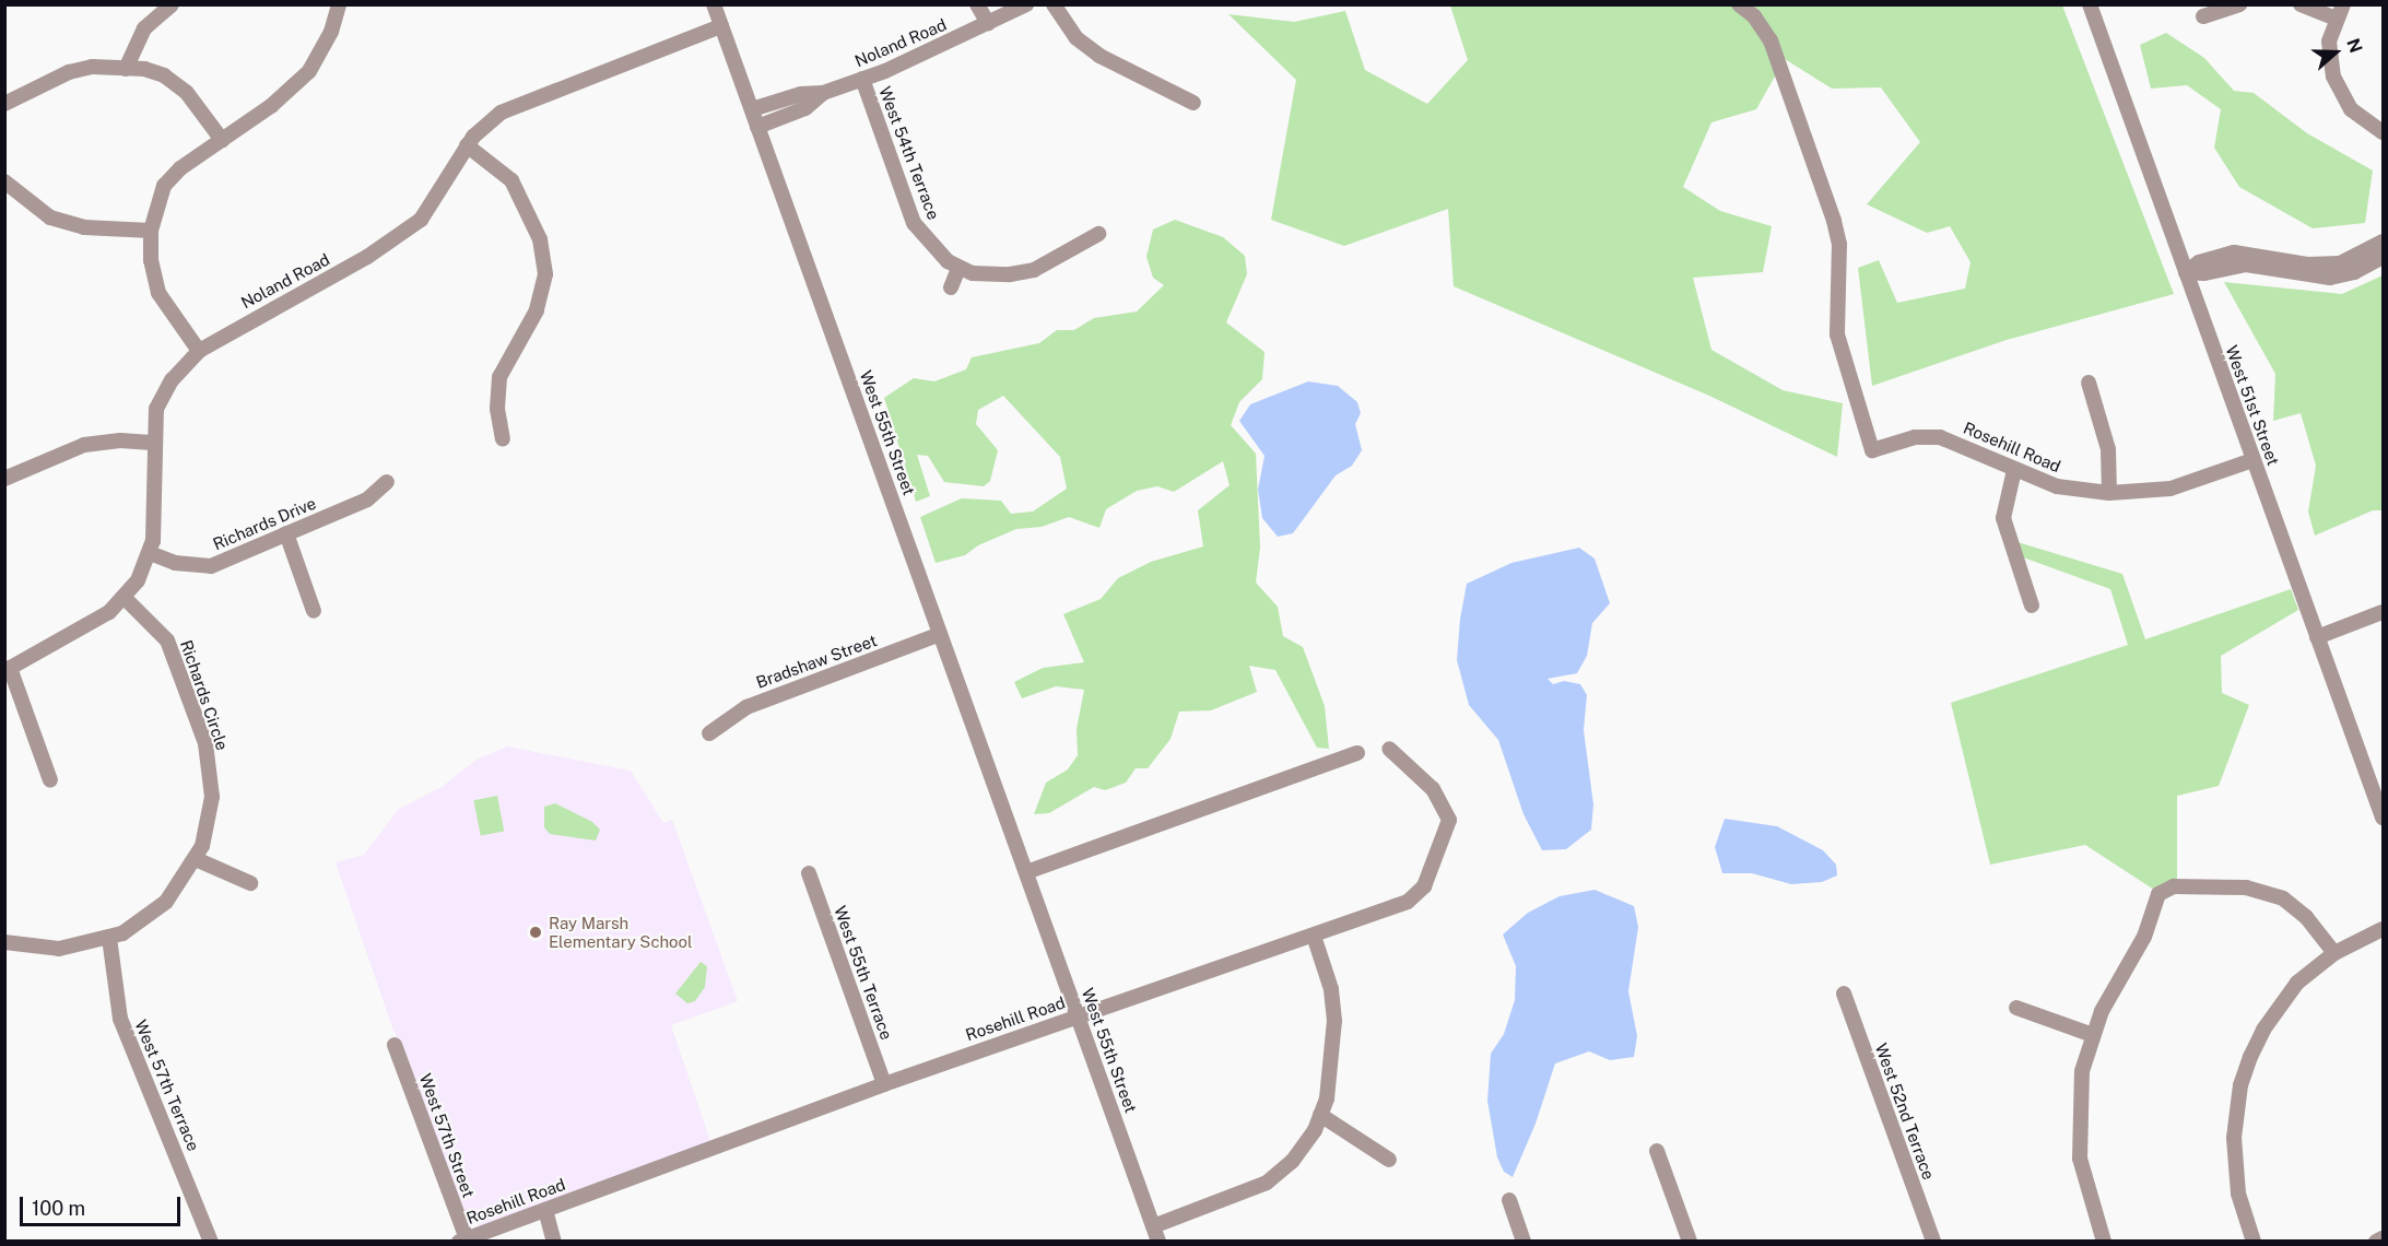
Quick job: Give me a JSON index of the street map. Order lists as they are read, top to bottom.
{
  "streets": {
    "street": [
      "Noland Road",
      "West 54th Terrace",
      "West 51st Street",
      "West 55th Street",
      "Rosehill Road",
      "Richards Drive",
      "Bradshaw Street",
      "Richards Circle",
      "West 55th Terrace",
      "West 57th Terrace",
      "West 52nd Terrace",
      "West 57th Street"
    ]
  },
  "crossings": [
    ["Noland Road", "West 54th Terrace"],
    ["Noland Road", "West 55th Street"],
    ["Noland Road", "Richards Drive"],
    ["Noland Road", "Richards Circle"],
    ["West 51st Street", "Rosehill Road"],
    ["West 55th Street", "Rosehill Road"],
    ["West 55th Street", "Bradshaw Street"],
    ["Rosehill Road", "West 55th Terrace"],
    ["Rosehill Road", "West 57th Street"],
    ["Richards Circle", "West 57th Terrace"]
  ],
  "places": ["Ray Marsh Elementary School"],
  "scale_bar": "100 m",
  "north": "right"
}
